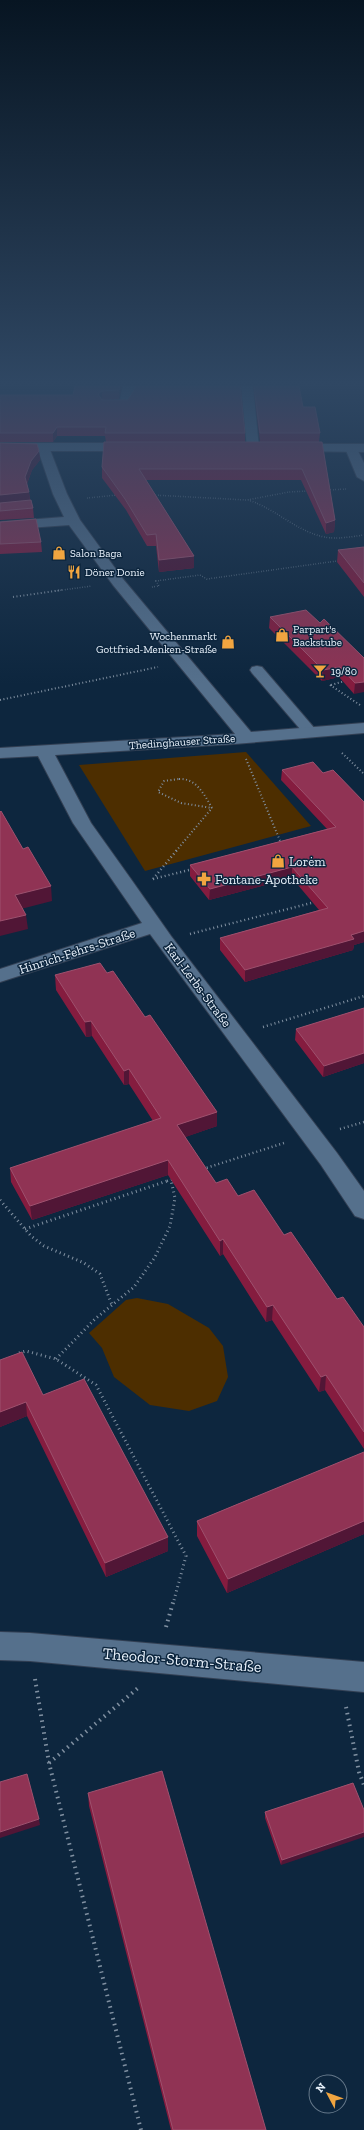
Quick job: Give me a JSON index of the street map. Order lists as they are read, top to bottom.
{
  "streets": {
    "street": [
      "Thedinghauser Straße",
      "Hinrich-Fehrs-Straße",
      "Karl-Lerbs-Straße",
      "Theodor-Storm-Straße"
    ]
  },
  "crossings": [
    ["Thedinghauser Straße", "Karl-Lerbs-Straße"],
    ["Hinrich-Fehrs-Straße", "Karl-Lerbs-Straße"]
  ],
  "places": {
    "shop": [
      "Salon Baga",
      "Parpart's Backstube",
      "Wochenmarkt Gottfried-Menken-Straße",
      "Lorėm"
    ],
    "restaurant": ["Döner Donie"],
    "bar": ["19/80"],
    "pharmacy": ["Fontane-Apotheke"]
  },
  "north": "top left"
}
